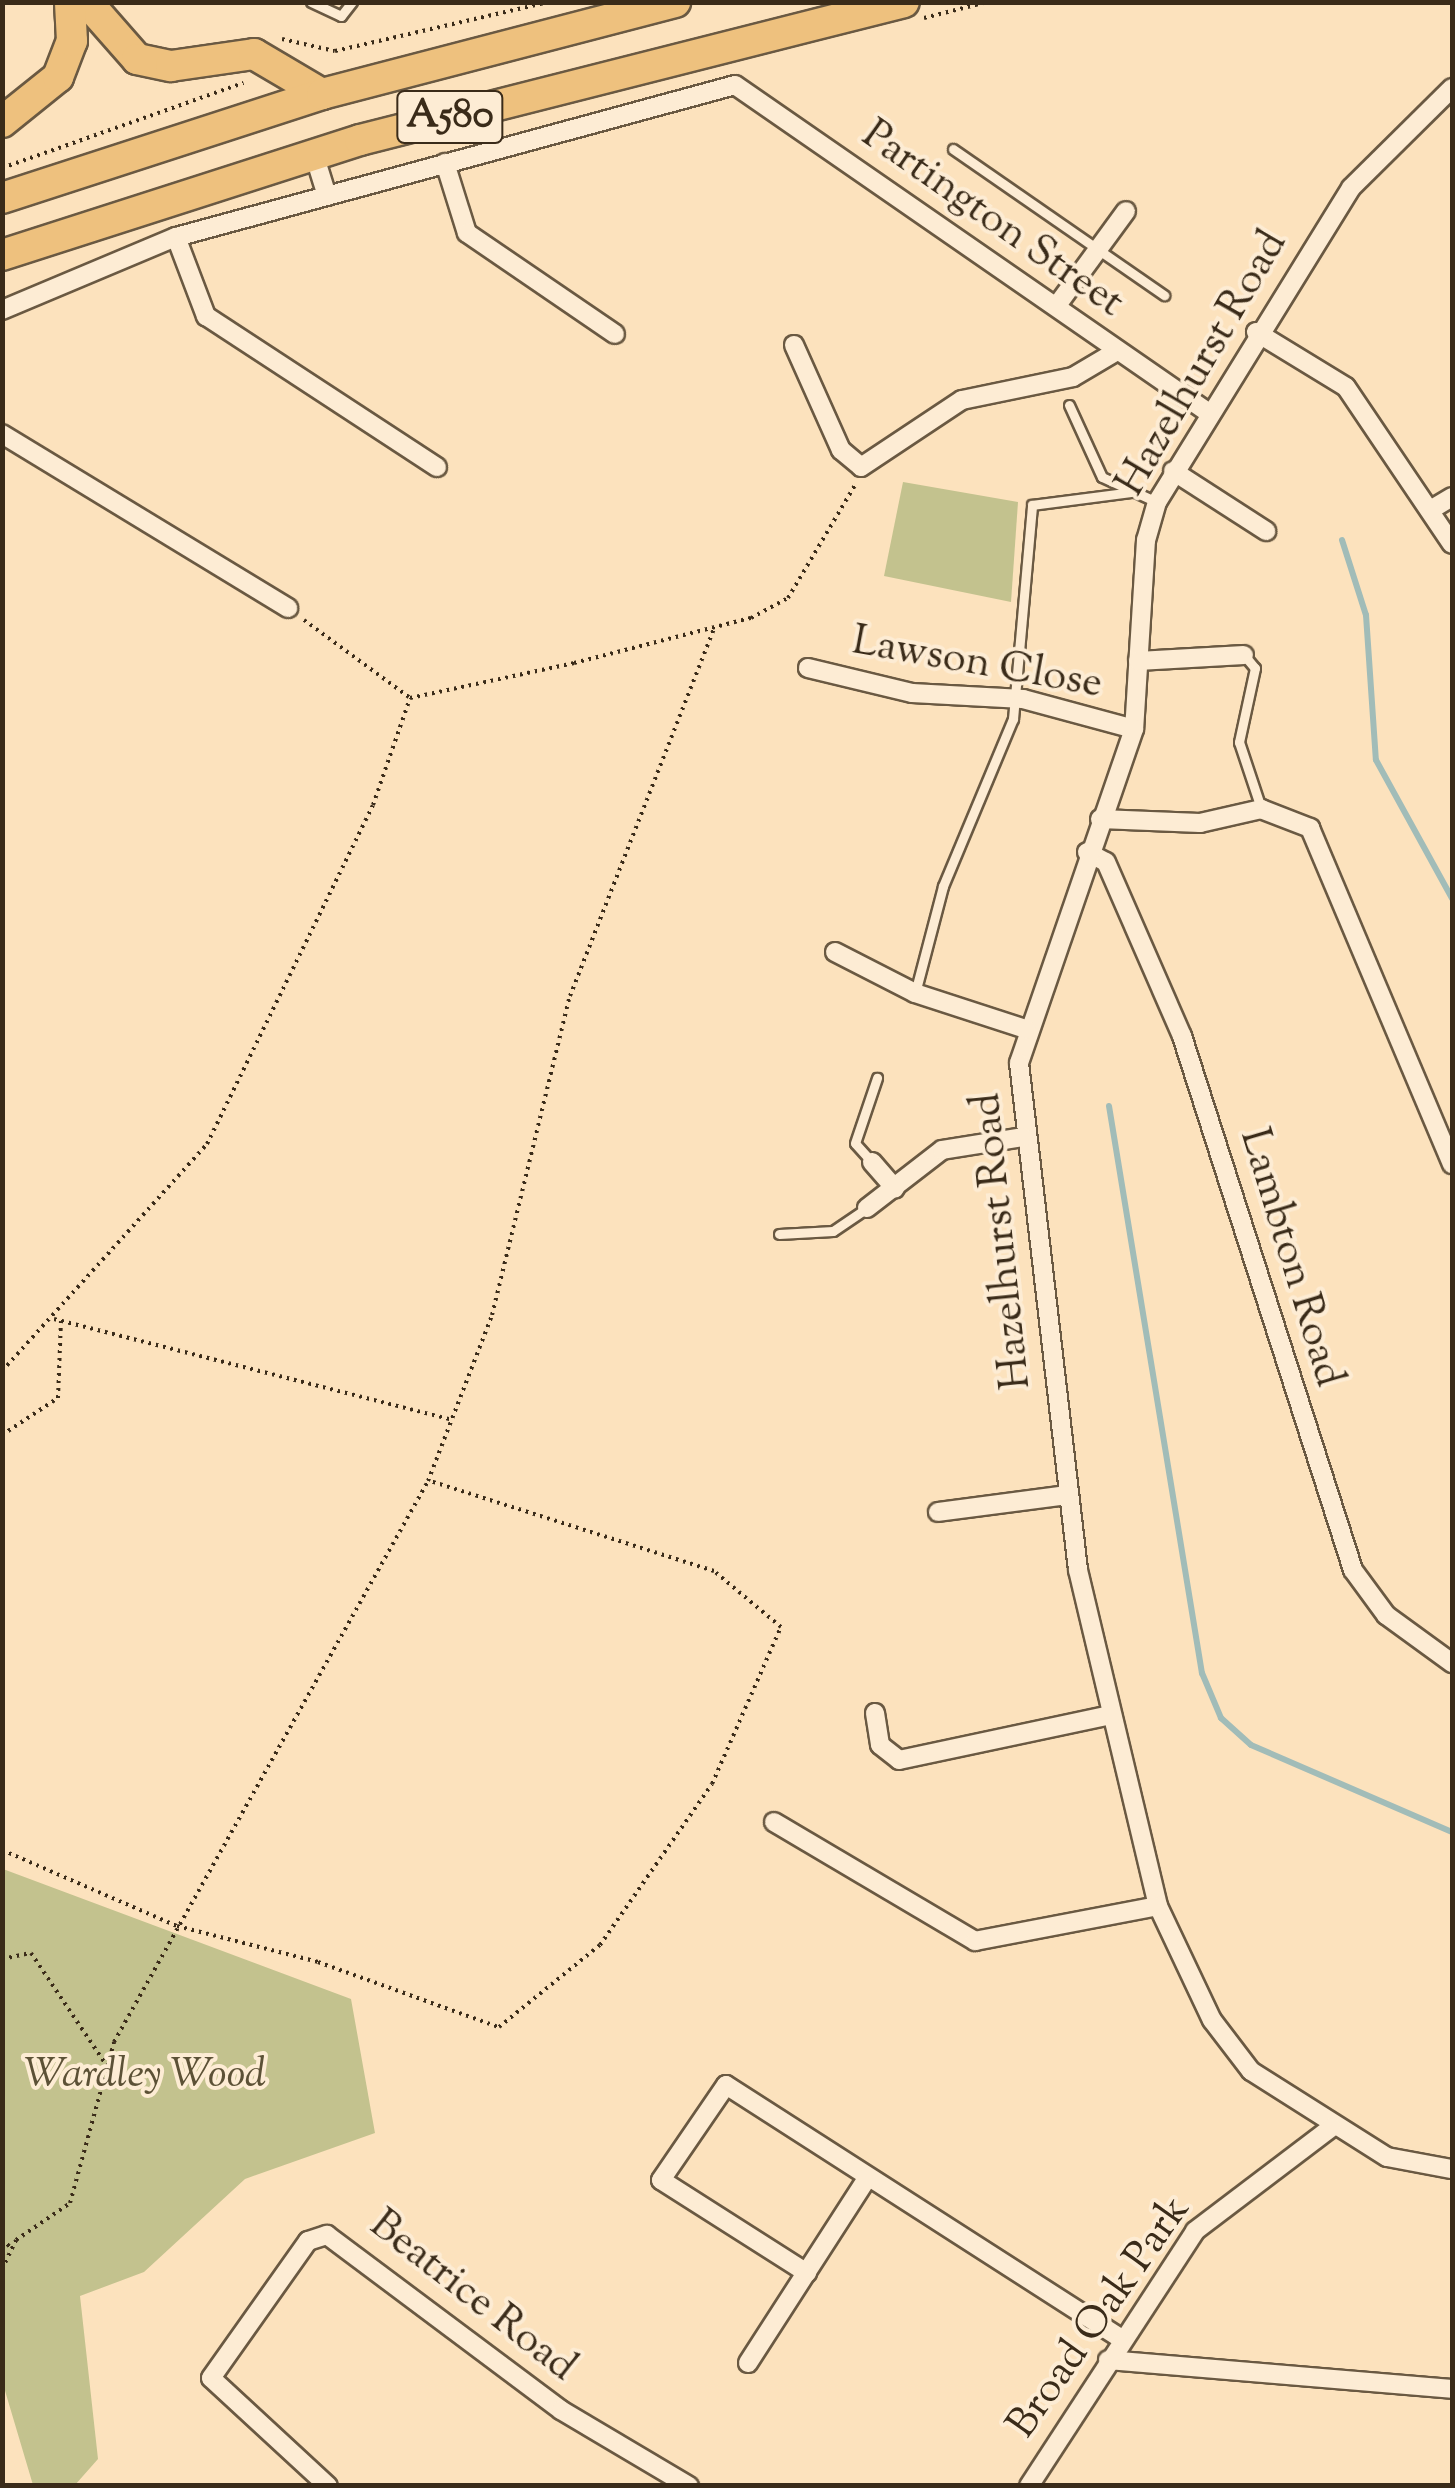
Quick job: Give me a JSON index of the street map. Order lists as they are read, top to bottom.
{
  "streets": {
    "highway": ["A580"],
    "street": [
      "Partington Street",
      "Hazelhurst Road",
      "Lawson Close",
      "Lambton Road",
      "Beatrice Road",
      "Broad Oak Park"
    ]
  },
  "crossings": [
    ["Partington Street", "Hazelhurst Road"],
    ["Hazelhurst Road", "Lawson Close"],
    ["Hazelhurst Road", "Lambton Road"],
    ["Hazelhurst Road", "Broad Oak Park"]
  ],
  "parks": ["Wardley Wood"]
}
